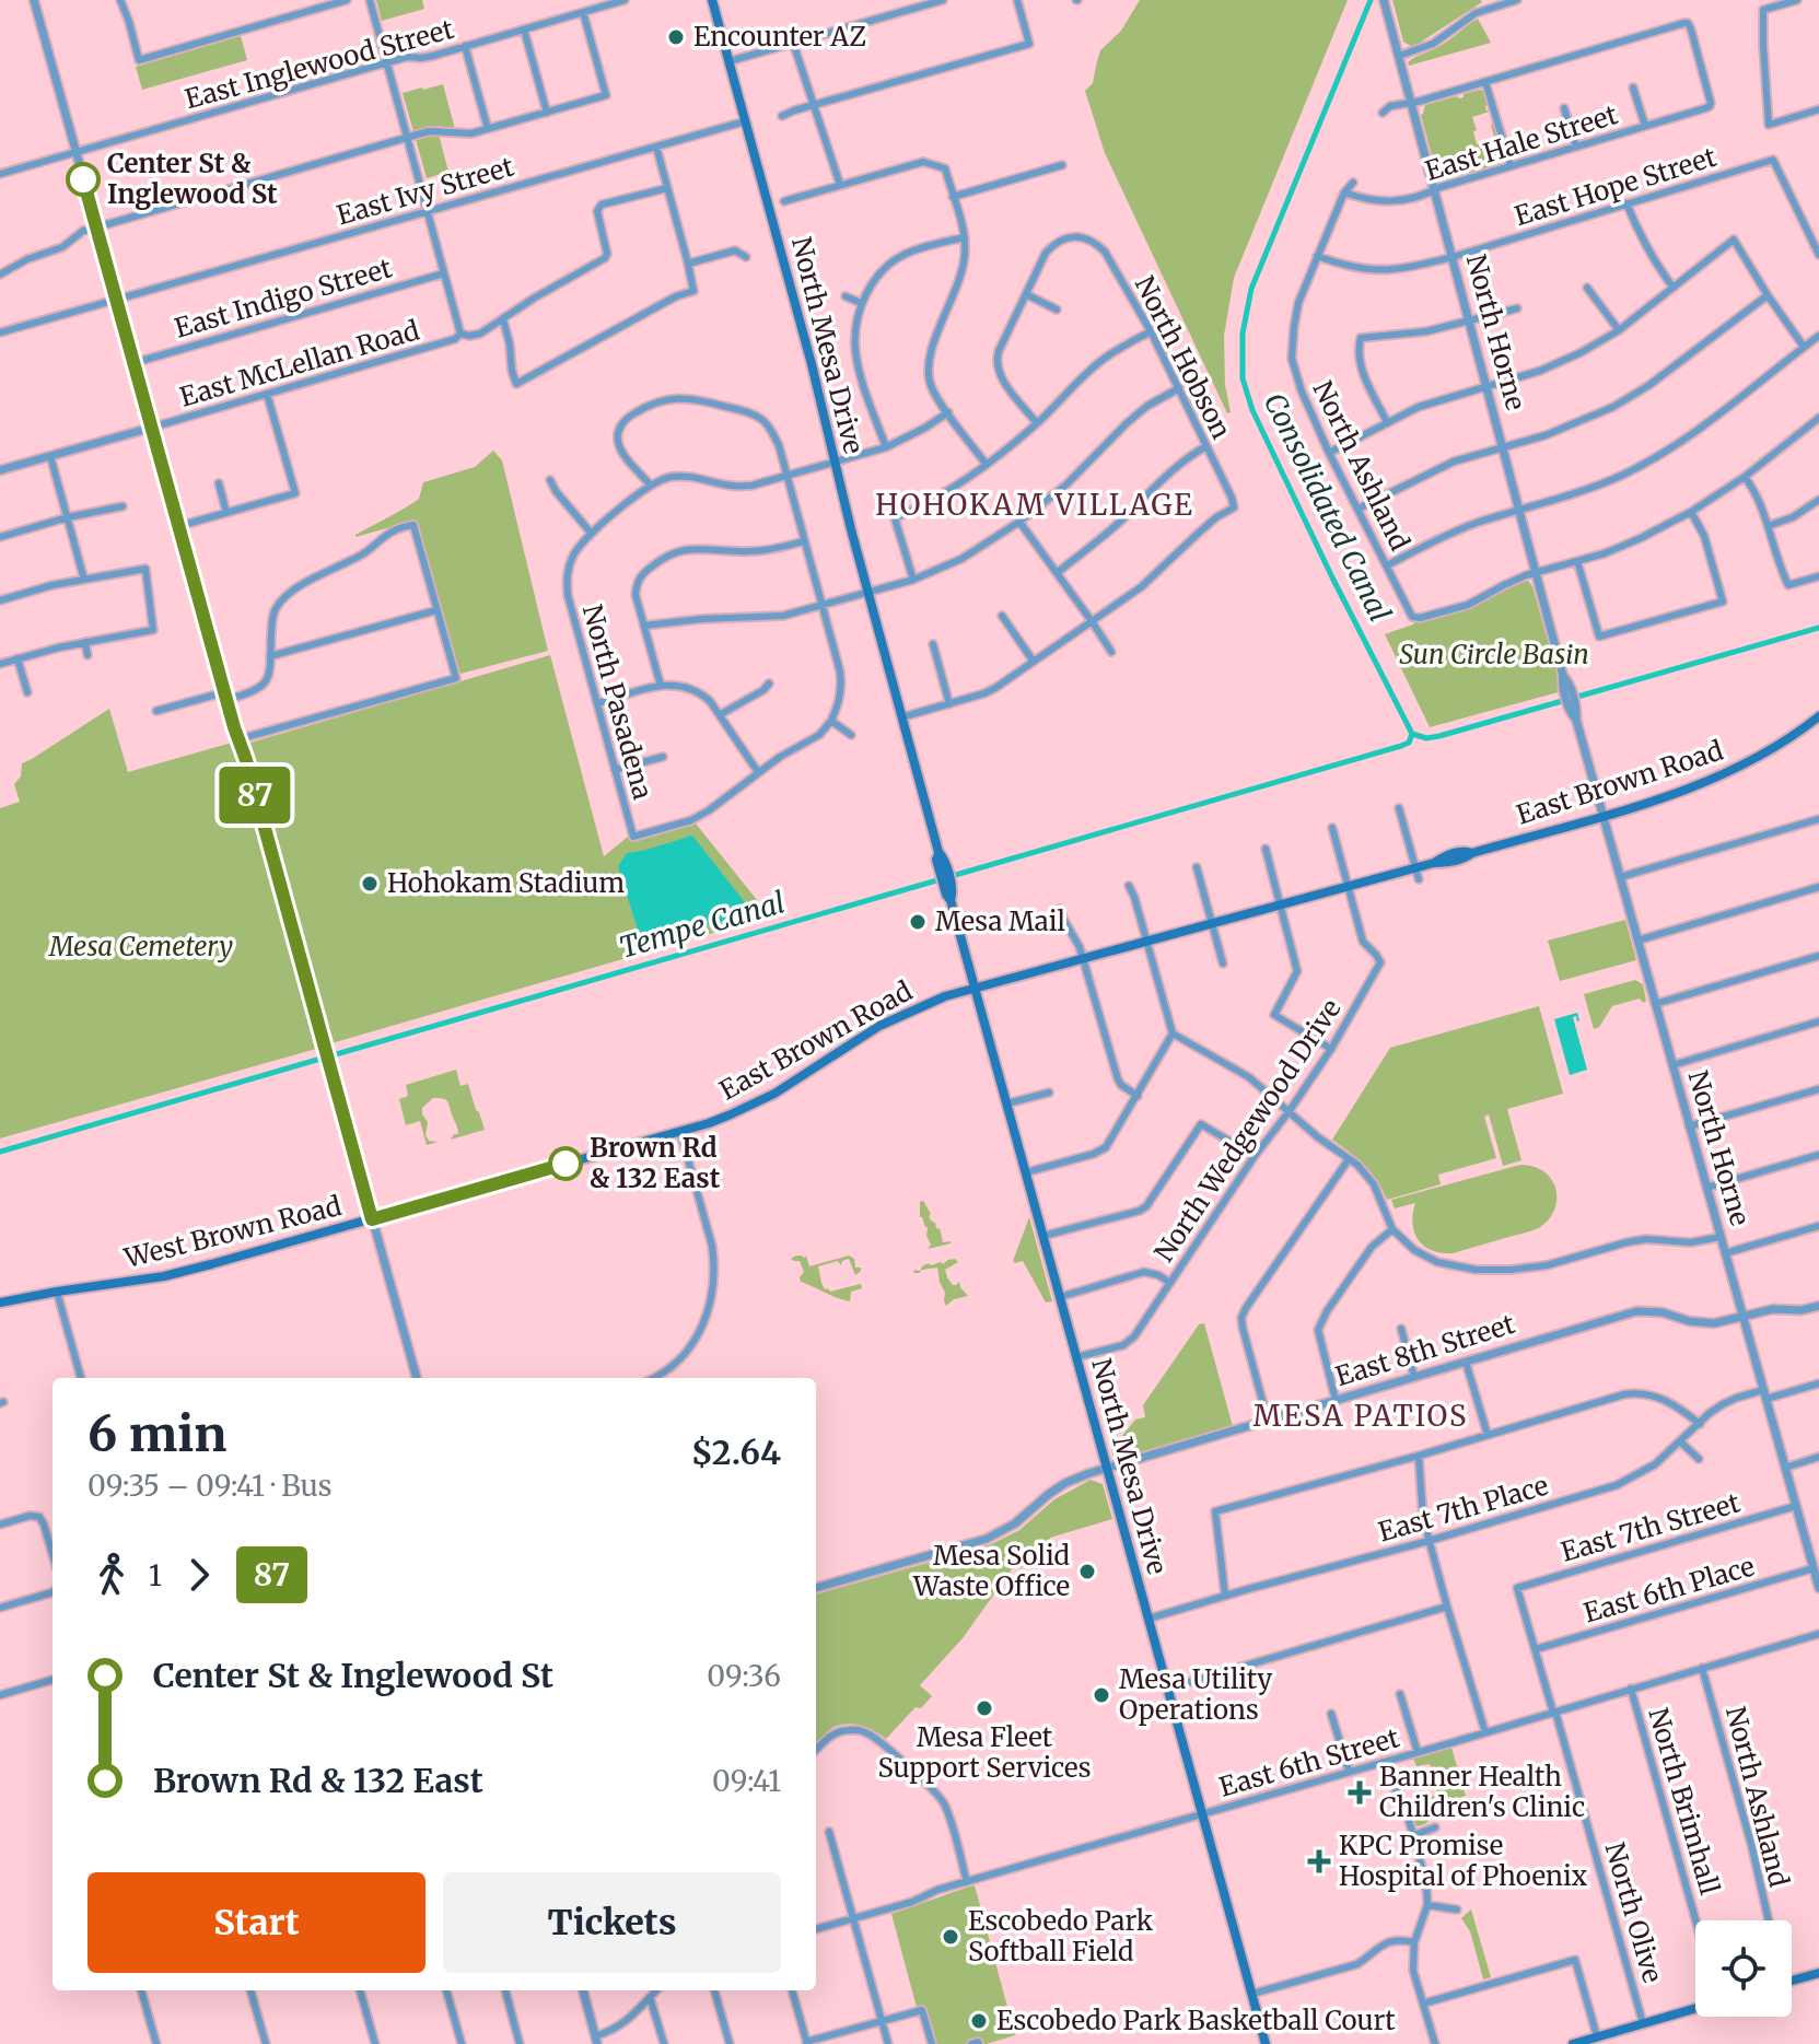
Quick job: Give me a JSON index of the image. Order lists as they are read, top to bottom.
{
  "streets": {
    "main road": ["North Mesa Drive", "East Brown Road", "West Brown Road"],
    "street": [
      "East Inglewood Street",
      "East Hale Street",
      "East Hope Street",
      "East Ivy Street",
      "East Indigo Street",
      "North Horne",
      "North Hobson",
      "East McLellan Road",
      "North Ashland",
      "North Pasadena",
      "North Wedgewood Drive",
      "East 8th Street",
      "East 7th Place",
      "East 7th Street",
      "East 6th Place",
      "East 6th Street",
      "North Brimhall",
      "North Olive"
    ]
  },
  "crossings": [
    ["East Hale Street", "North Horne"],
    ["East Hale Street", "North Ashland"],
    ["East Hope Street", "North Horne"],
    ["East Hope Street", "North Ashland"],
    ["East Ivy Street", "North Mesa Drive"],
    ["North Horne", "North Ashland"],
    ["North Horne", "East Brown Road"],
    ["North Horne", "East 8th Street"],
    ["North Horne", "East 7th Place"],
    ["North Horne", "East 7th Street"],
    ["North Horne", "East 6th Place"],
    ["North Mesa Drive", "East Brown Road"],
    ["North Mesa Drive", "North Wedgewood Drive"],
    ["North Mesa Drive", "East 8th Street"],
    ["North Mesa Drive", "East 7th Place"],
    ["North Mesa Drive", "East 6th Street"],
    ["North Ashland", "East 6th Street"],
    ["East Brown Road", "North Wedgewood Drive"],
    ["East Brown Road", "West Brown Road"],
    ["East 7th Street", "North Olive"],
    ["East 6th Place", "North Olive"],
    ["East 6th Street", "North Brimhall"],
    ["East 6th Street", "North Olive"]
  ],
  "districts": ["HOHOKAM VILLAGE", "MESA PATIOS"],
  "water": ["Consolidated Canal", "Tempe Canal"],
  "parks": ["Sun Circle Basin", "Mesa Cemetery"],
  "places": {
    "other": [
      "Encounter AZ",
      "Center St & Inglewood St",
      "Hohokam Stadium",
      "Mesa Mail",
      "Brown Rd & 132 East",
      "Mesa Solid Waste Office",
      "Mesa Utility Operations",
      "Mesa Fleet Support Services",
      "Escobedo Park Softball Field",
      "Escobedo Park Basketball Court"
    ],
    "health": ["Banner Health Children's Clinic", "KPC Promise Hospital of Phoenix"]
  },
  "lines": ["bus line 87"],
  "page": {
    "on_map": "87",
    "heading": ["6 min", "09:35 – 09:41 · Bus", "$2.64"],
    "legs": ["1", "87"],
    "list": [
      {
        "name": "Center St & Inglewood St",
        "value": "09:36"
      },
      {
        "name": "Brown Rd & 132 East",
        "value": "09:41"
      }
    ],
    "buttons": ["Start", "Tickets"]
  }
}
